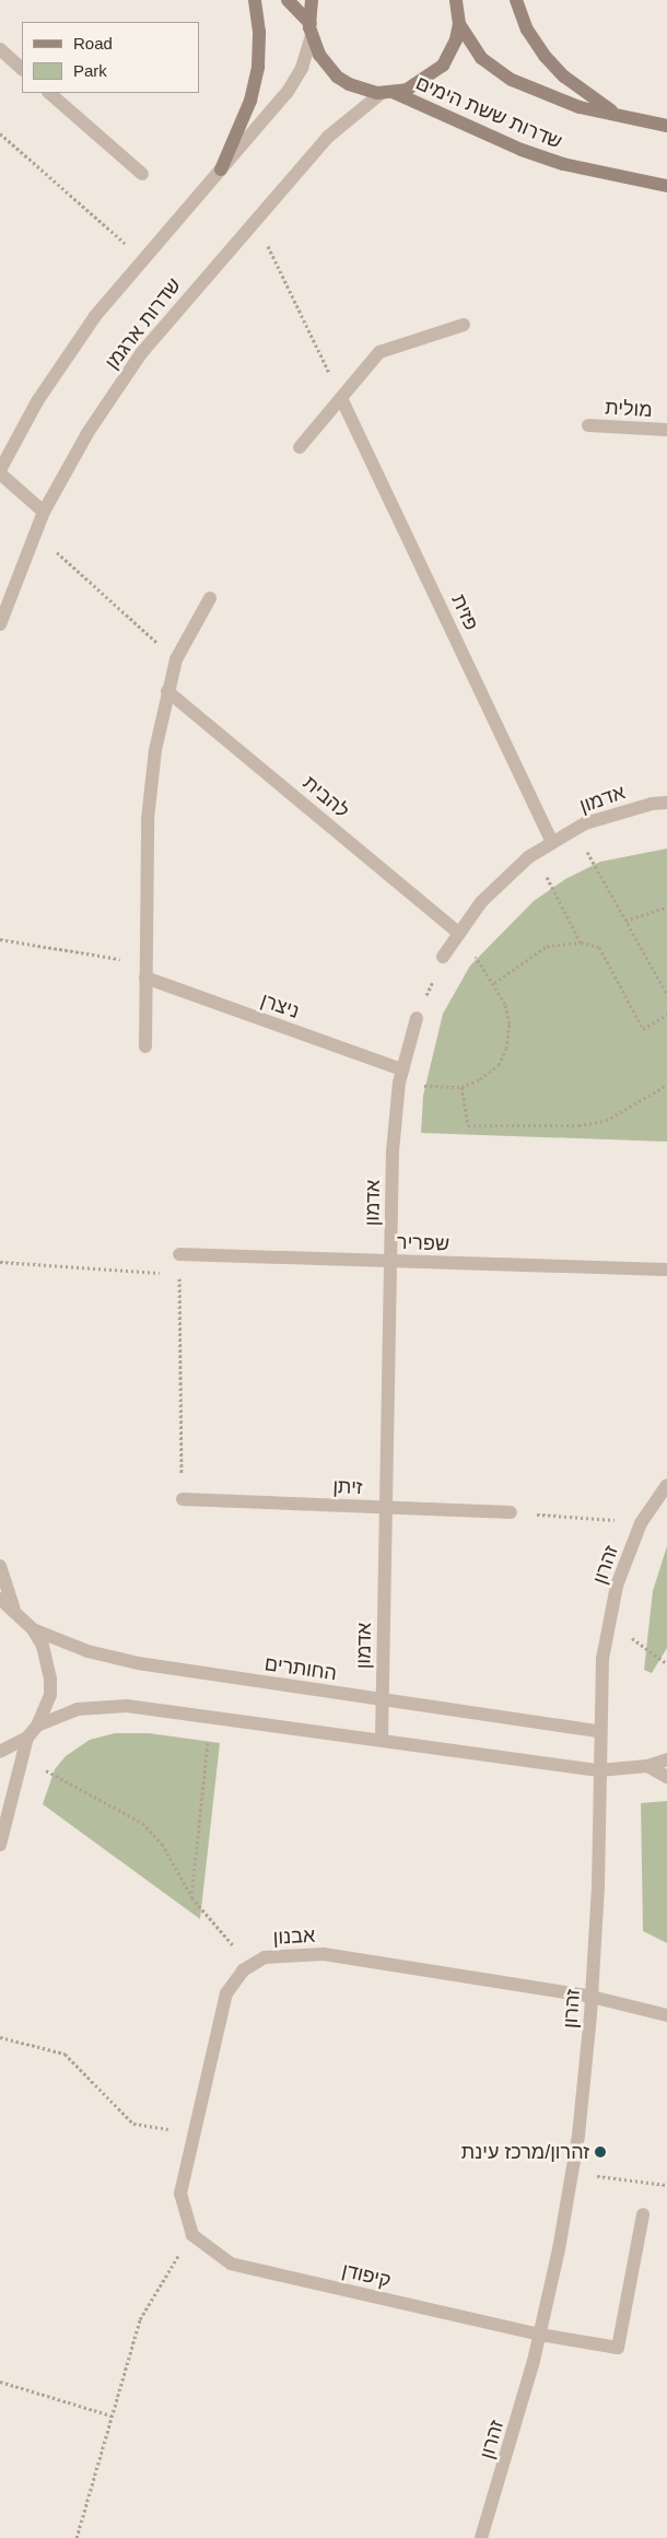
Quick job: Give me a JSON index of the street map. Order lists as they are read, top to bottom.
{
  "streets": {
    "main road": ["שדרות ששת הימים"],
    "street": [
      "שדרות ארגמן",
      "מולית",
      "פזית",
      "להבית",
      "אדמון",
      "ניצרן",
      "שפריר",
      "זיתן",
      "זהרון",
      "החותרים",
      "אבנון",
      "קיפודן"
    ]
  },
  "crossings": [
    ["שדרות ששת הימים", "שדרות ארגמן"],
    ["פזית", "אדמון"],
    ["להבית", "אדמון"],
    ["אדמון", "ניצרן"],
    ["אדמון", "שפריר"],
    ["אדמון", "זיתן"],
    ["אדמון", "החותרים"],
    ["זהרון", "החותרים"],
    ["זהרון", "אבנון"],
    ["זהרון", "קיפודן"],
    ["אבנון", "קיפודן"]
  ],
  "places": ["זהרון/מרכז עינת"],
  "legend": ["Road", "Park"]
}
